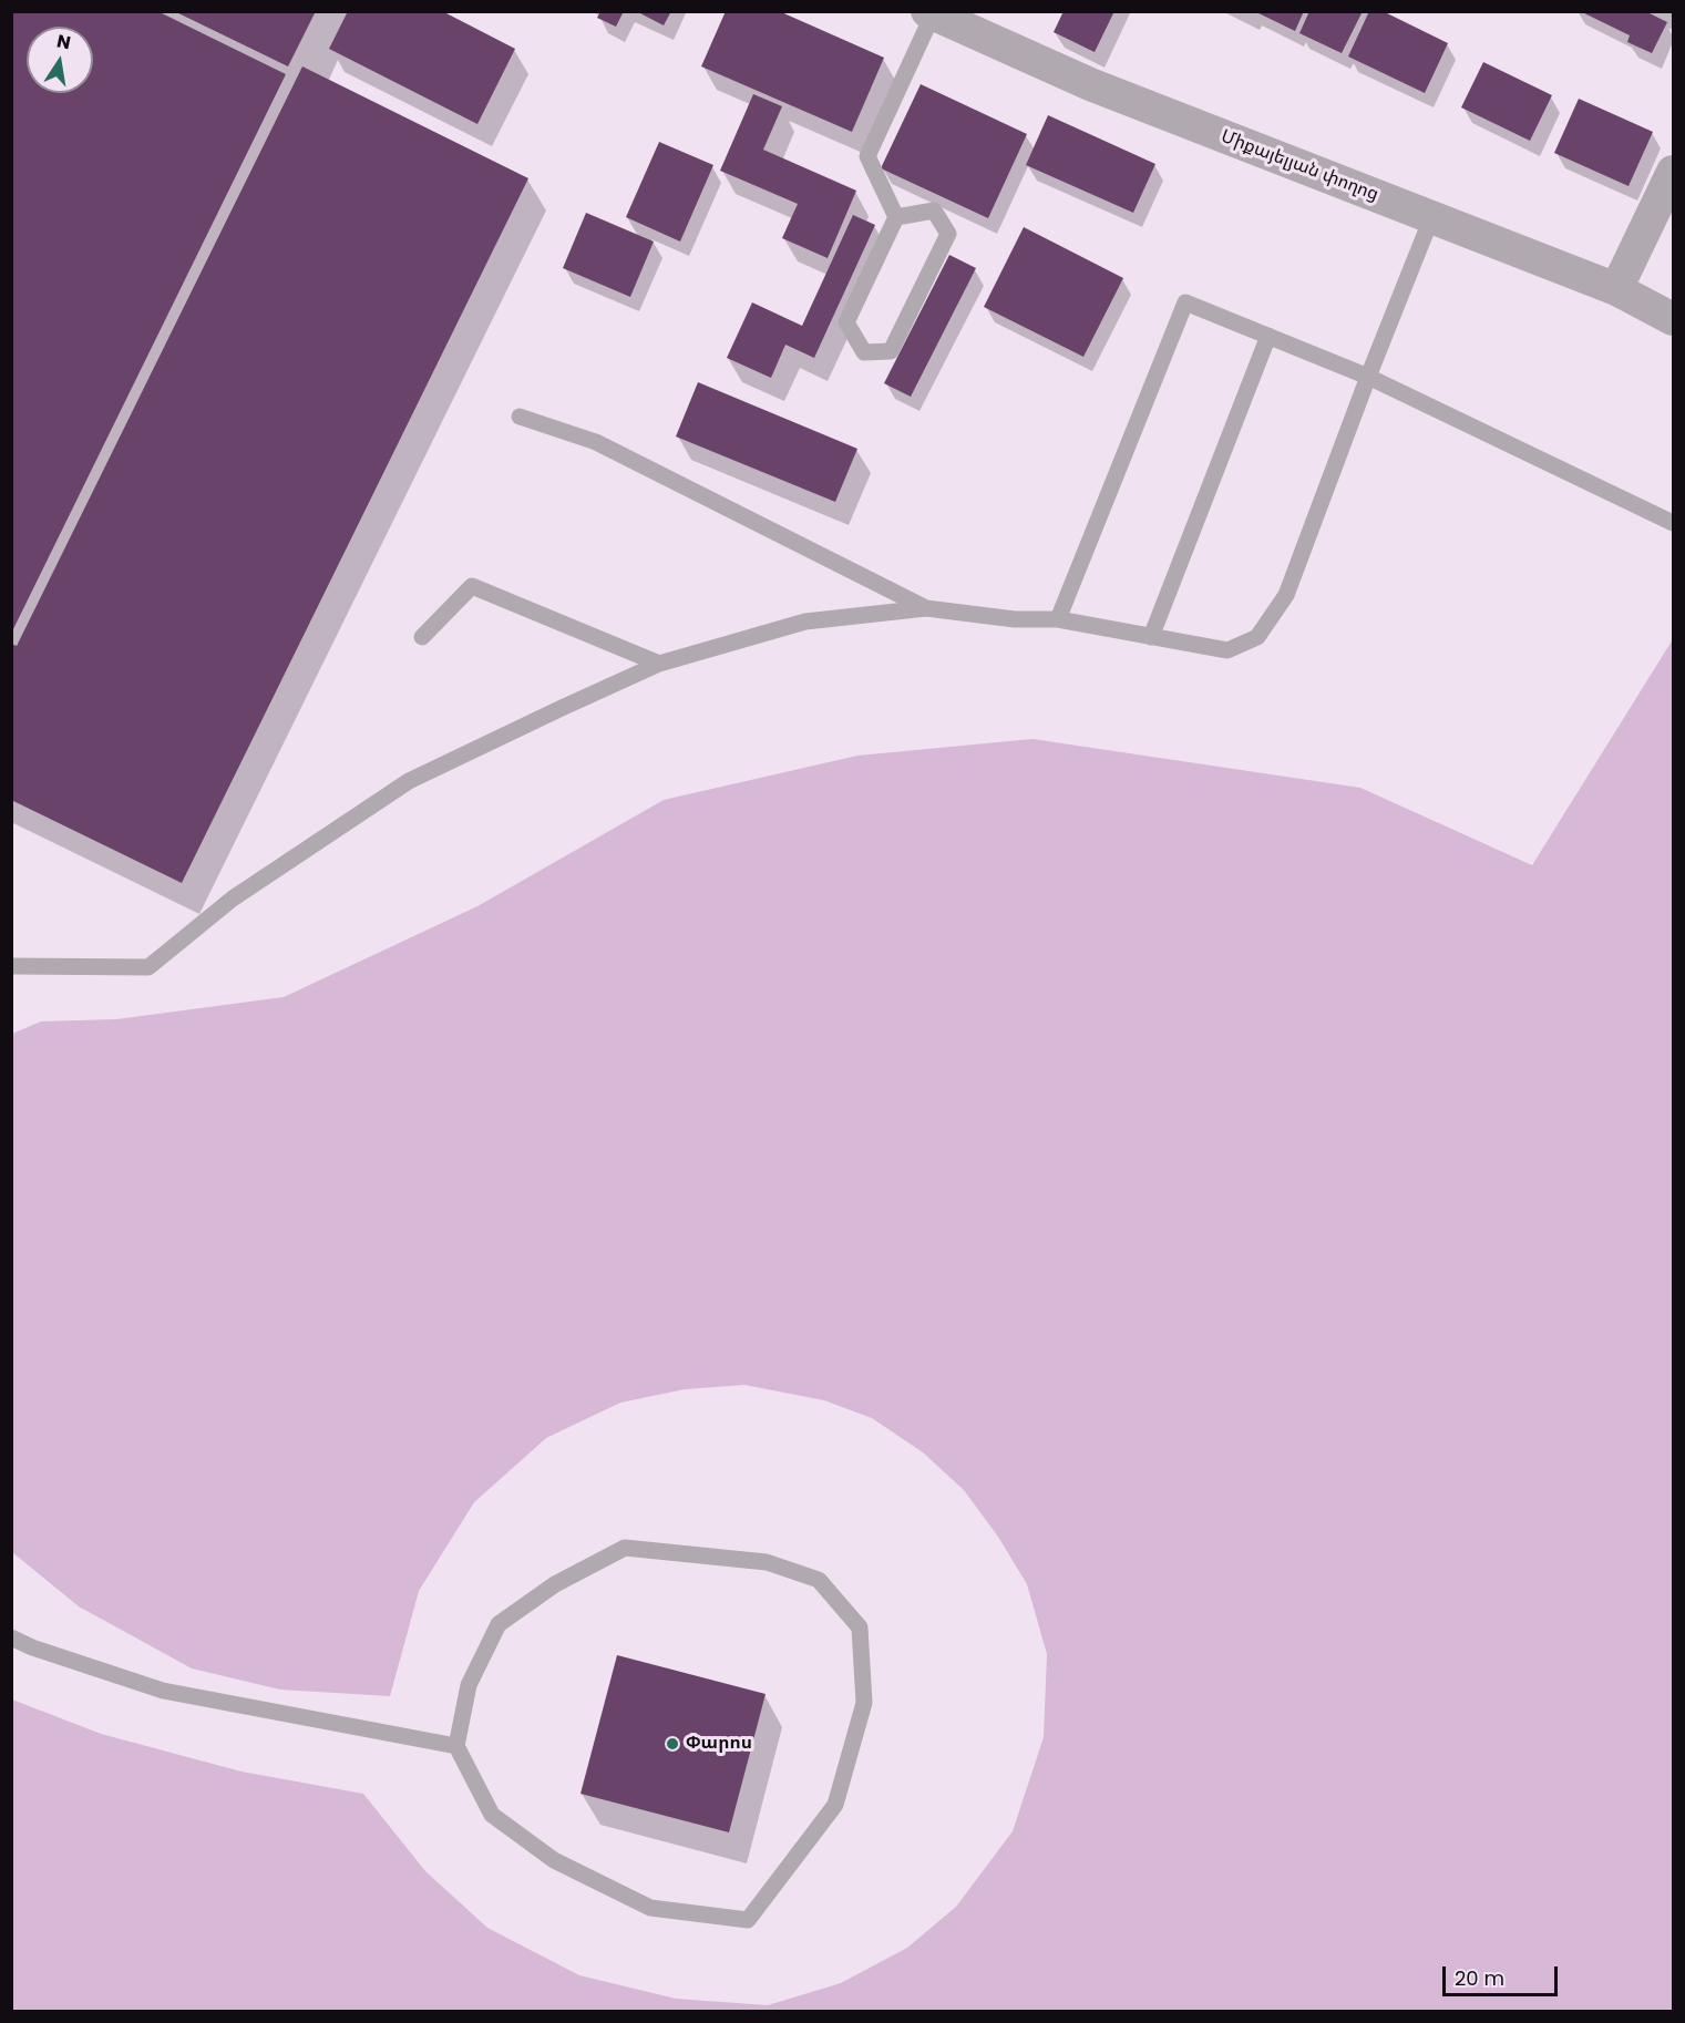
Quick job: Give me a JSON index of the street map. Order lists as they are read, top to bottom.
{
  "streets": {
    "street": ["Միքայելյան փողոց"]
  },
  "places": ["Փարոս"],
  "scale_bar": "20 m",
  "north": "top"
}
